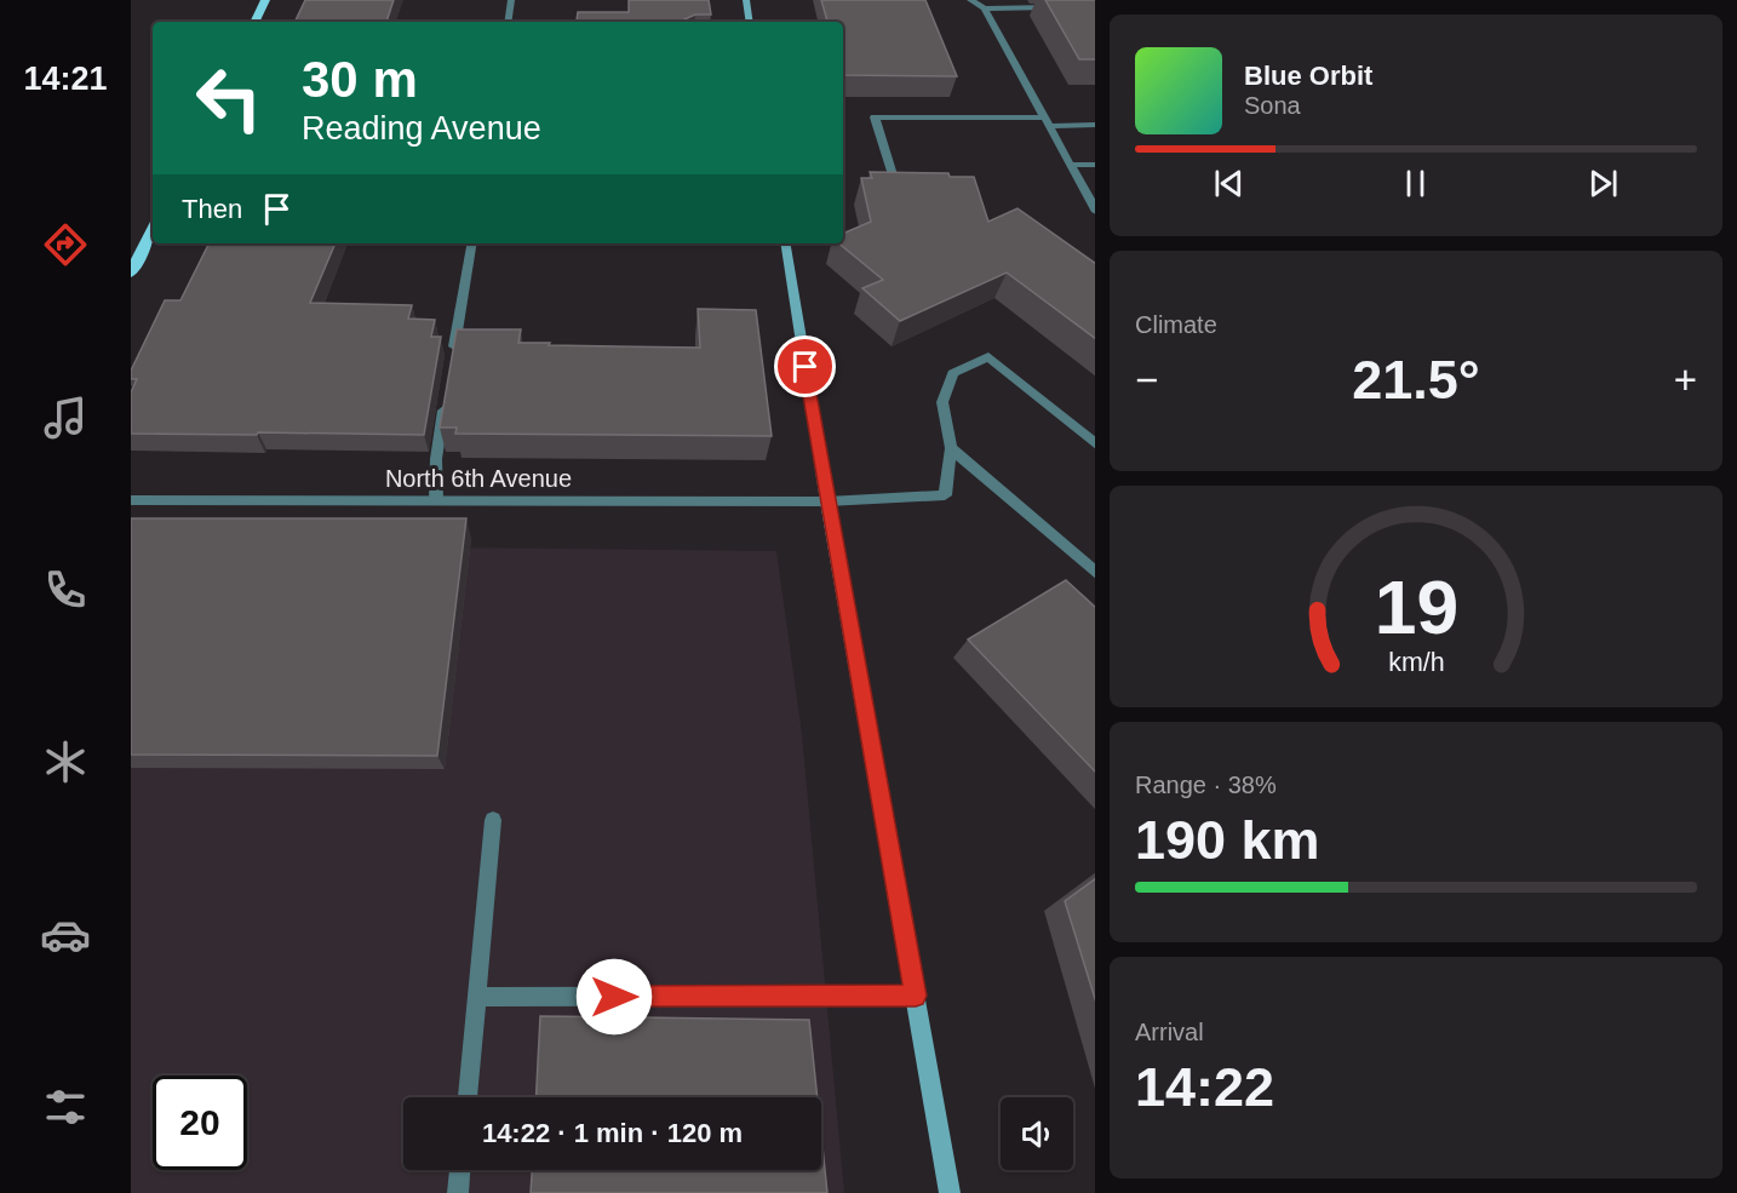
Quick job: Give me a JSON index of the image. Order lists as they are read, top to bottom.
{
  "streets": {
    "street": ["North 6th Avenue"]
  },
  "page": {
    "tabs": "14:21",
    "turn": ["30 m", "Reading Avenue"],
    "song": ["Blue Orbit", "Sona"],
    "then": "Then",
    "tile": [
      "Climate",
      ["Range · 38%", "190 km"],
      ["Arrival", "14:22"]
    ],
    "heat": ["−", "21.5°", "+"],
    "limit": "20",
    "trip": "14:22 · 1 min · 120 m",
    "gauge": ["19", "km/h"]
  }
}
